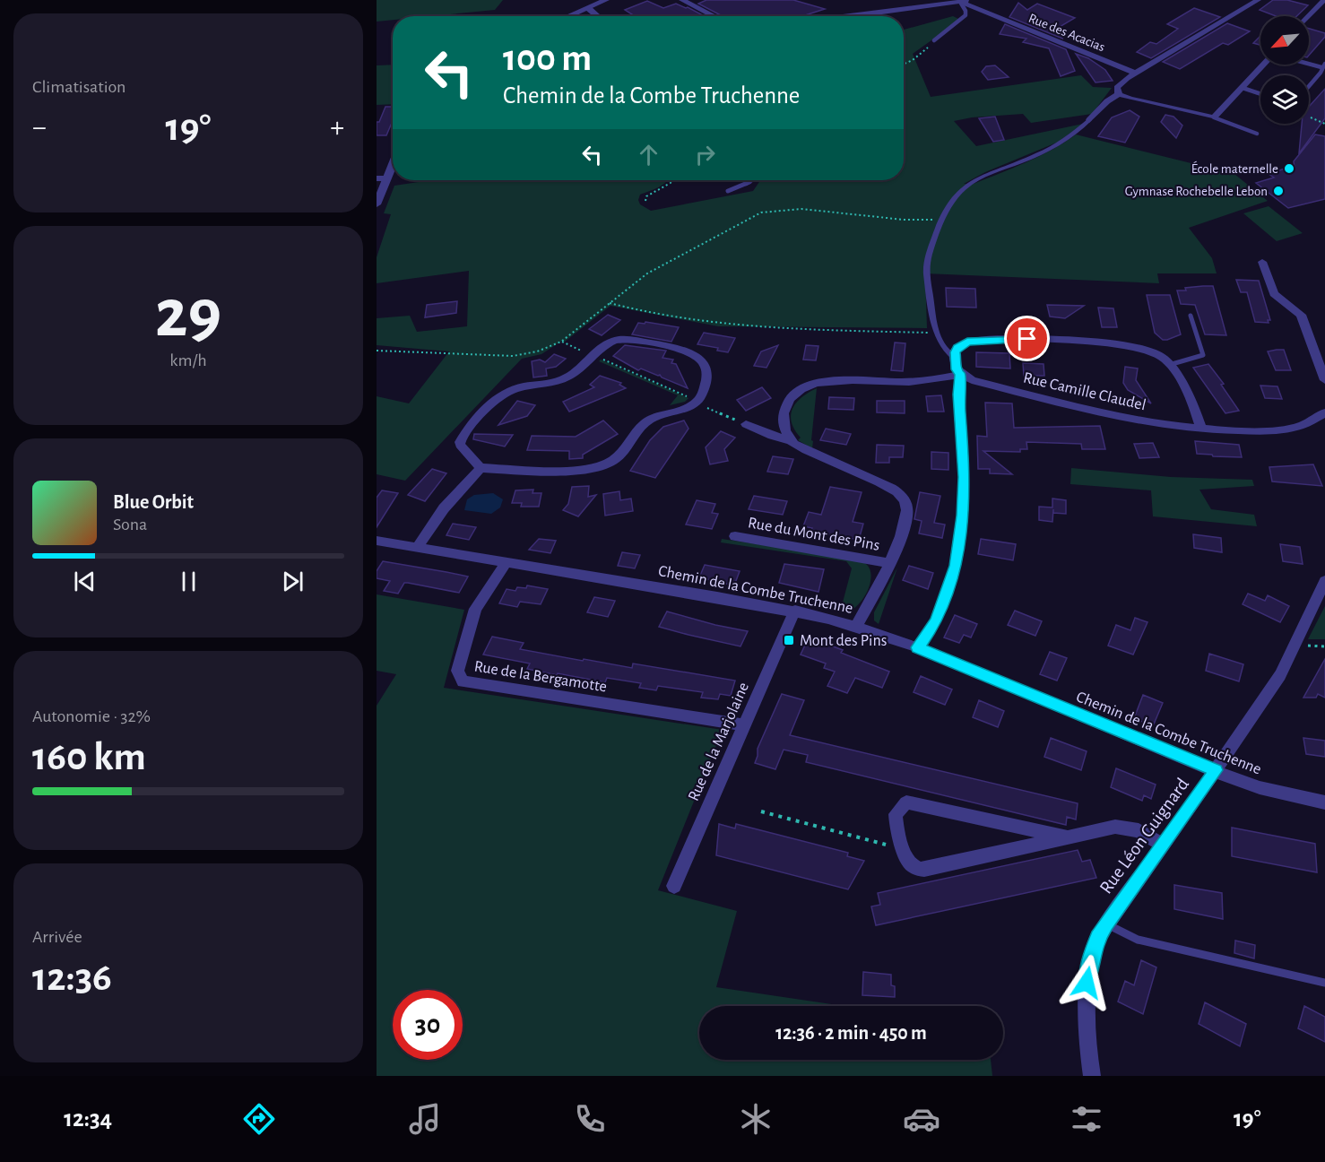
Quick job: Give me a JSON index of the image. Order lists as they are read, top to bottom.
{
  "streets": {
    "street": [
      "Rue des Acacias",
      "Rue Camille Claudel",
      "Rue du Mont des Pins",
      "Chemin de la Combe Truchenne",
      "Rue de la Bergamotte",
      "Rue de la Marjolaine",
      "Rue Léon Guignard"
    ]
  },
  "crossings": [
    ["Rue du Mont des Pins", "Chemin de la Combe Truchenne"],
    ["Chemin de la Combe Truchenne", "Rue de la Bergamotte"],
    ["Chemin de la Combe Truchenne", "Rue de la Marjolaine"],
    ["Chemin de la Combe Truchenne", "Rue Léon Guignard"],
    ["Rue de la Bergamotte", "Rue de la Marjolaine"]
  ],
  "places": {
    "other": ["École maternelle", "Gymnase Rochebelle Lebon"],
    "transit": ["Mont des Pins"]
  },
  "north": "bottom left",
  "page": {
    "tile": [
      "Climatisation",
      ["29", "km/h"],
      ["Autonomie · 32%", "160 km"],
      ["Arrivée", "12:36"]
    ],
    "turn": ["100 m", "Chemin de la Combe Truchenne"],
    "heat": ["−", "19°", "+"],
    "song": ["Blue Orbit", "Sona"],
    "limit": "30",
    "trip": "12:36 · 2 min · 450 m",
    "tabs": ["12:34", "19°"]
  }
}
